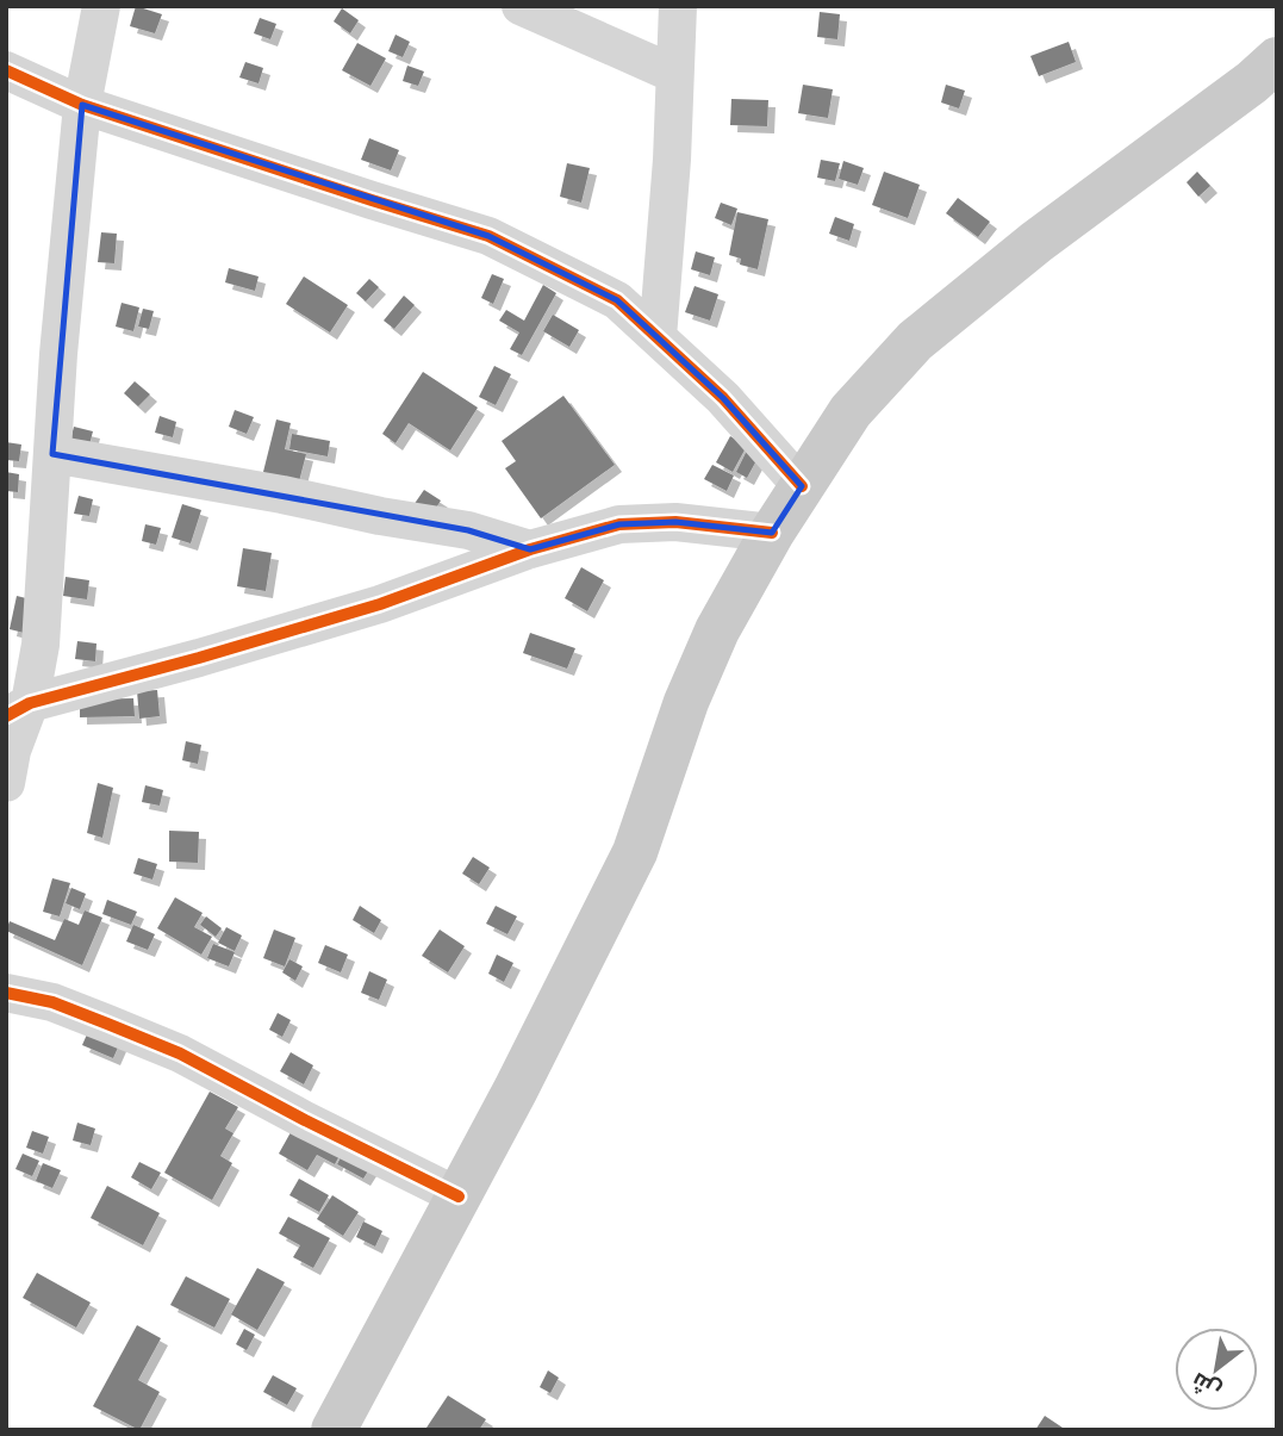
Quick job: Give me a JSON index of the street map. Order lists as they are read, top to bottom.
{
  "north": "bottom left"
}
